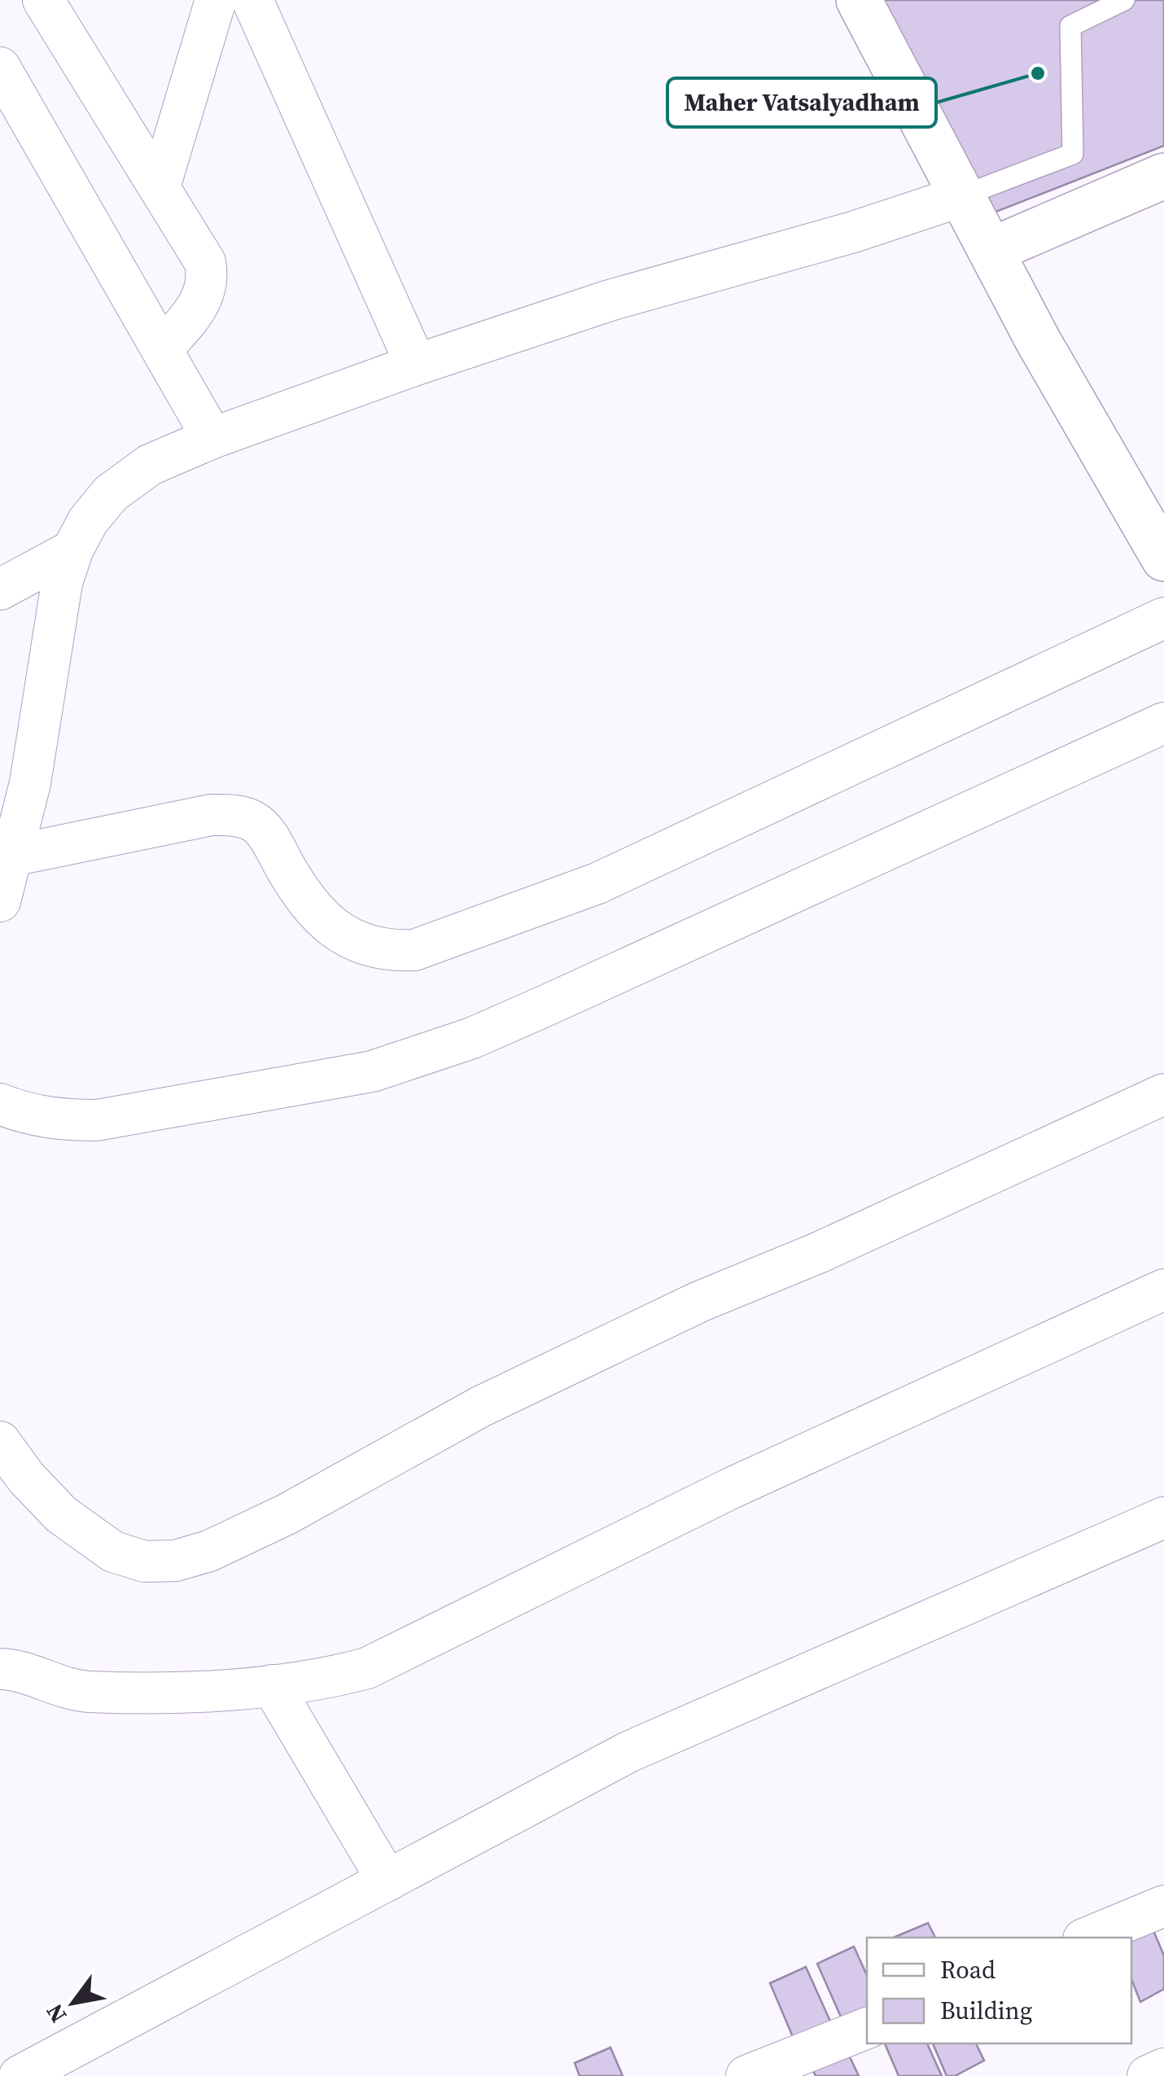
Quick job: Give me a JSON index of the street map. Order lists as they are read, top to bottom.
{
  "places": ["Maher Vatsalyadham"],
  "legend": ["Road", "Building"],
  "north": "bottom left"
}
